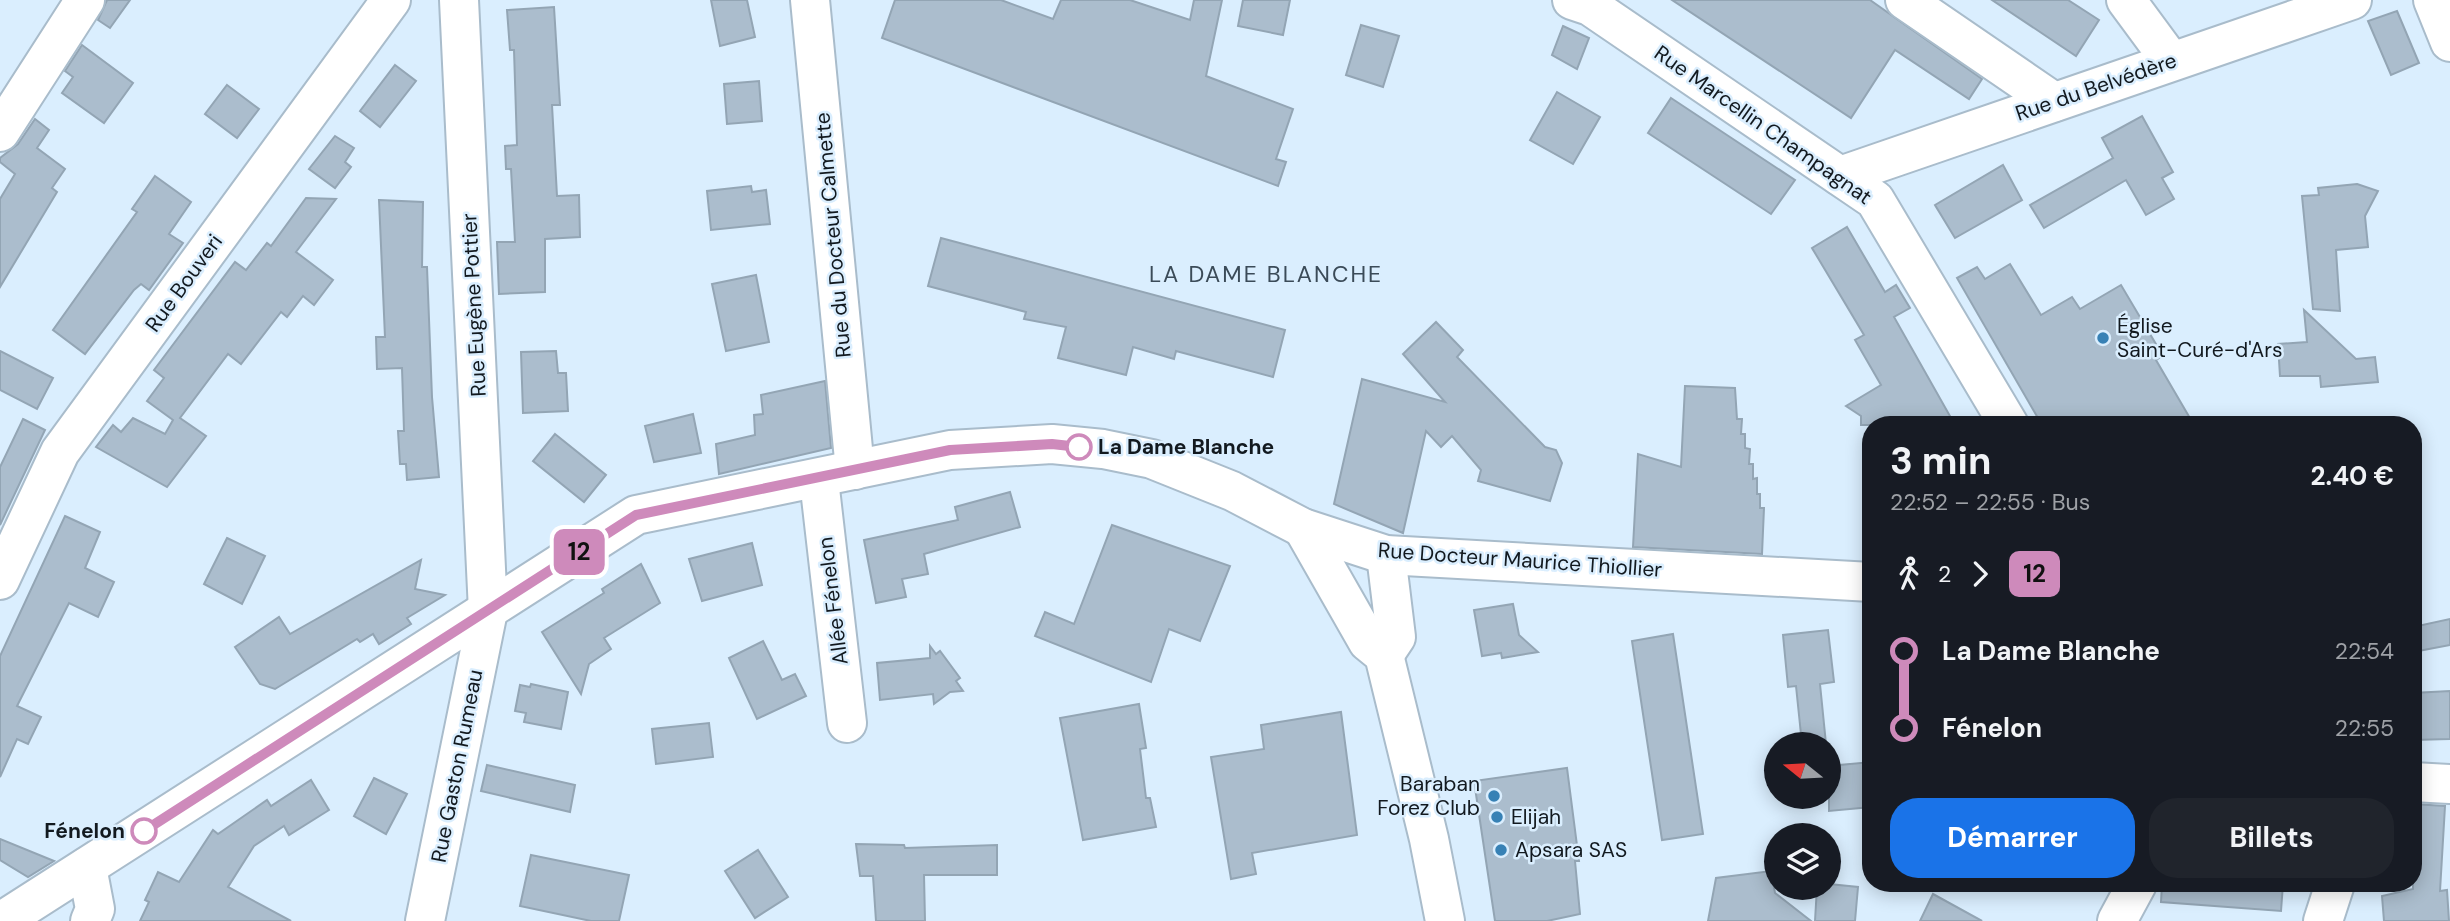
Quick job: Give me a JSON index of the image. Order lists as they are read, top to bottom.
{
  "streets": {
    "street": [
      "Rue du Belvédère",
      "Rue Marcellin Champagnat",
      "Rue du Docteur Calmette",
      "Rue Bouveri",
      "Rue Eugène Pottier",
      "Rue Docteur Maurice Thiollier",
      "Allée Fénelon",
      "Rue Gaston Rumeau"
    ]
  },
  "crossings": [
    ["Rue du Belvédère", "Rue Marcellin Champagnat"],
    ["Rue du Docteur Calmette", "Rue Docteur Maurice Thiollier"],
    ["Rue Eugène Pottier", "Rue Docteur Maurice Thiollier"],
    ["Rue Eugène Pottier", "Rue Gaston Rumeau"],
    ["Rue Docteur Maurice Thiollier", "Allée Fénelon"],
    ["Rue Docteur Maurice Thiollier", "Rue Gaston Rumeau"]
  ],
  "districts": ["LA DAME BLANCHE"],
  "places": [
    "Église Saint-Curé-d'Ars",
    "La Dame Blanche",
    "Baraban Forez Club",
    "Elijah",
    "Fénelon",
    "Apsara SAS"
  ],
  "lines": ["bus line 12"],
  "north": "left",
  "page": {
    "on_map": "12",
    "heading": ["3 min", "22:52 – 22:55 · Bus", "2.40 €"],
    "legs": ["2", "12"],
    "list": [
      {
        "name": "La Dame Blanche",
        "value": "22:54"
      },
      {
        "name": "Fénelon",
        "value": "22:55"
      }
    ],
    "buttons": ["Démarrer", "Billets"]
  }
}
